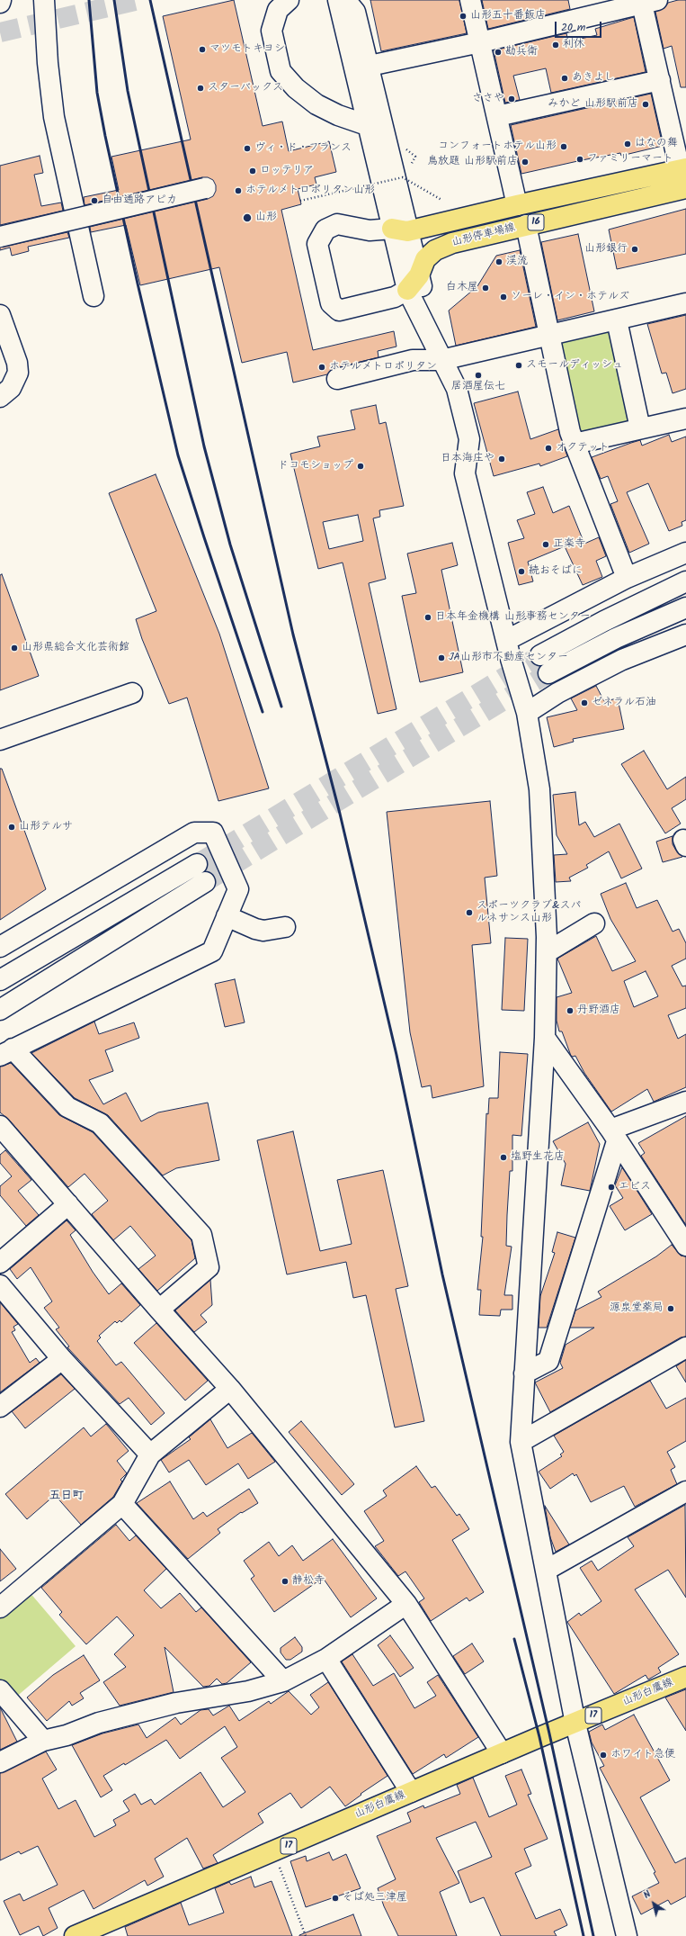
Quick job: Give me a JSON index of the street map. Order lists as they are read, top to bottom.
{
  "streets": {
    "main road": [
      "16",
      "山形停車場線",
      "山形白鷹線",
      "17"
    ]
  },
  "districts": ["五日町"],
  "places": [
    "山形五十番飯店",
    "利休",
    "マツモトキヨシ",
    "勘兵衛",
    "あきよし",
    "スターバックス",
    "ささや",
    "みかど 山形駅前店",
    "はなの舞",
    "コンフォートホテル山形",
    "ヴィ・ド・フランス",
    "ファミリーマート",
    "鳥放題 山形駅前店",
    "ロッテリア",
    "ホテルメトロポリタン山形",
    "自由通路アピカ",
    "山形",
    "山形銀行",
    "渓流",
    "白木屋",
    "ソーレ・イン・ホテルズ",
    "スモールディッシュ",
    "ホテルメトロポリタン",
    "居酒屋伝七",
    "オクテット",
    "日本海庄や",
    "ドコモショップ",
    "正楽寺",
    "続おそばに",
    "日本年金機構 山形事務センター",
    "山形県総合文化芸術館",
    "JA山形市不動産センター",
    "ゼネラル石油",
    "山形テルサ",
    "スポーツクラブ&スパ ルネサンス山形",
    "丹野酒店",
    "塩野生花店",
    "エビス",
    "源泉堂薬局",
    "静松寺",
    "ホワイト急便",
    "そば処三津屋"
  ],
  "scale_bar": "20 m",
  "north": "top left"
}
